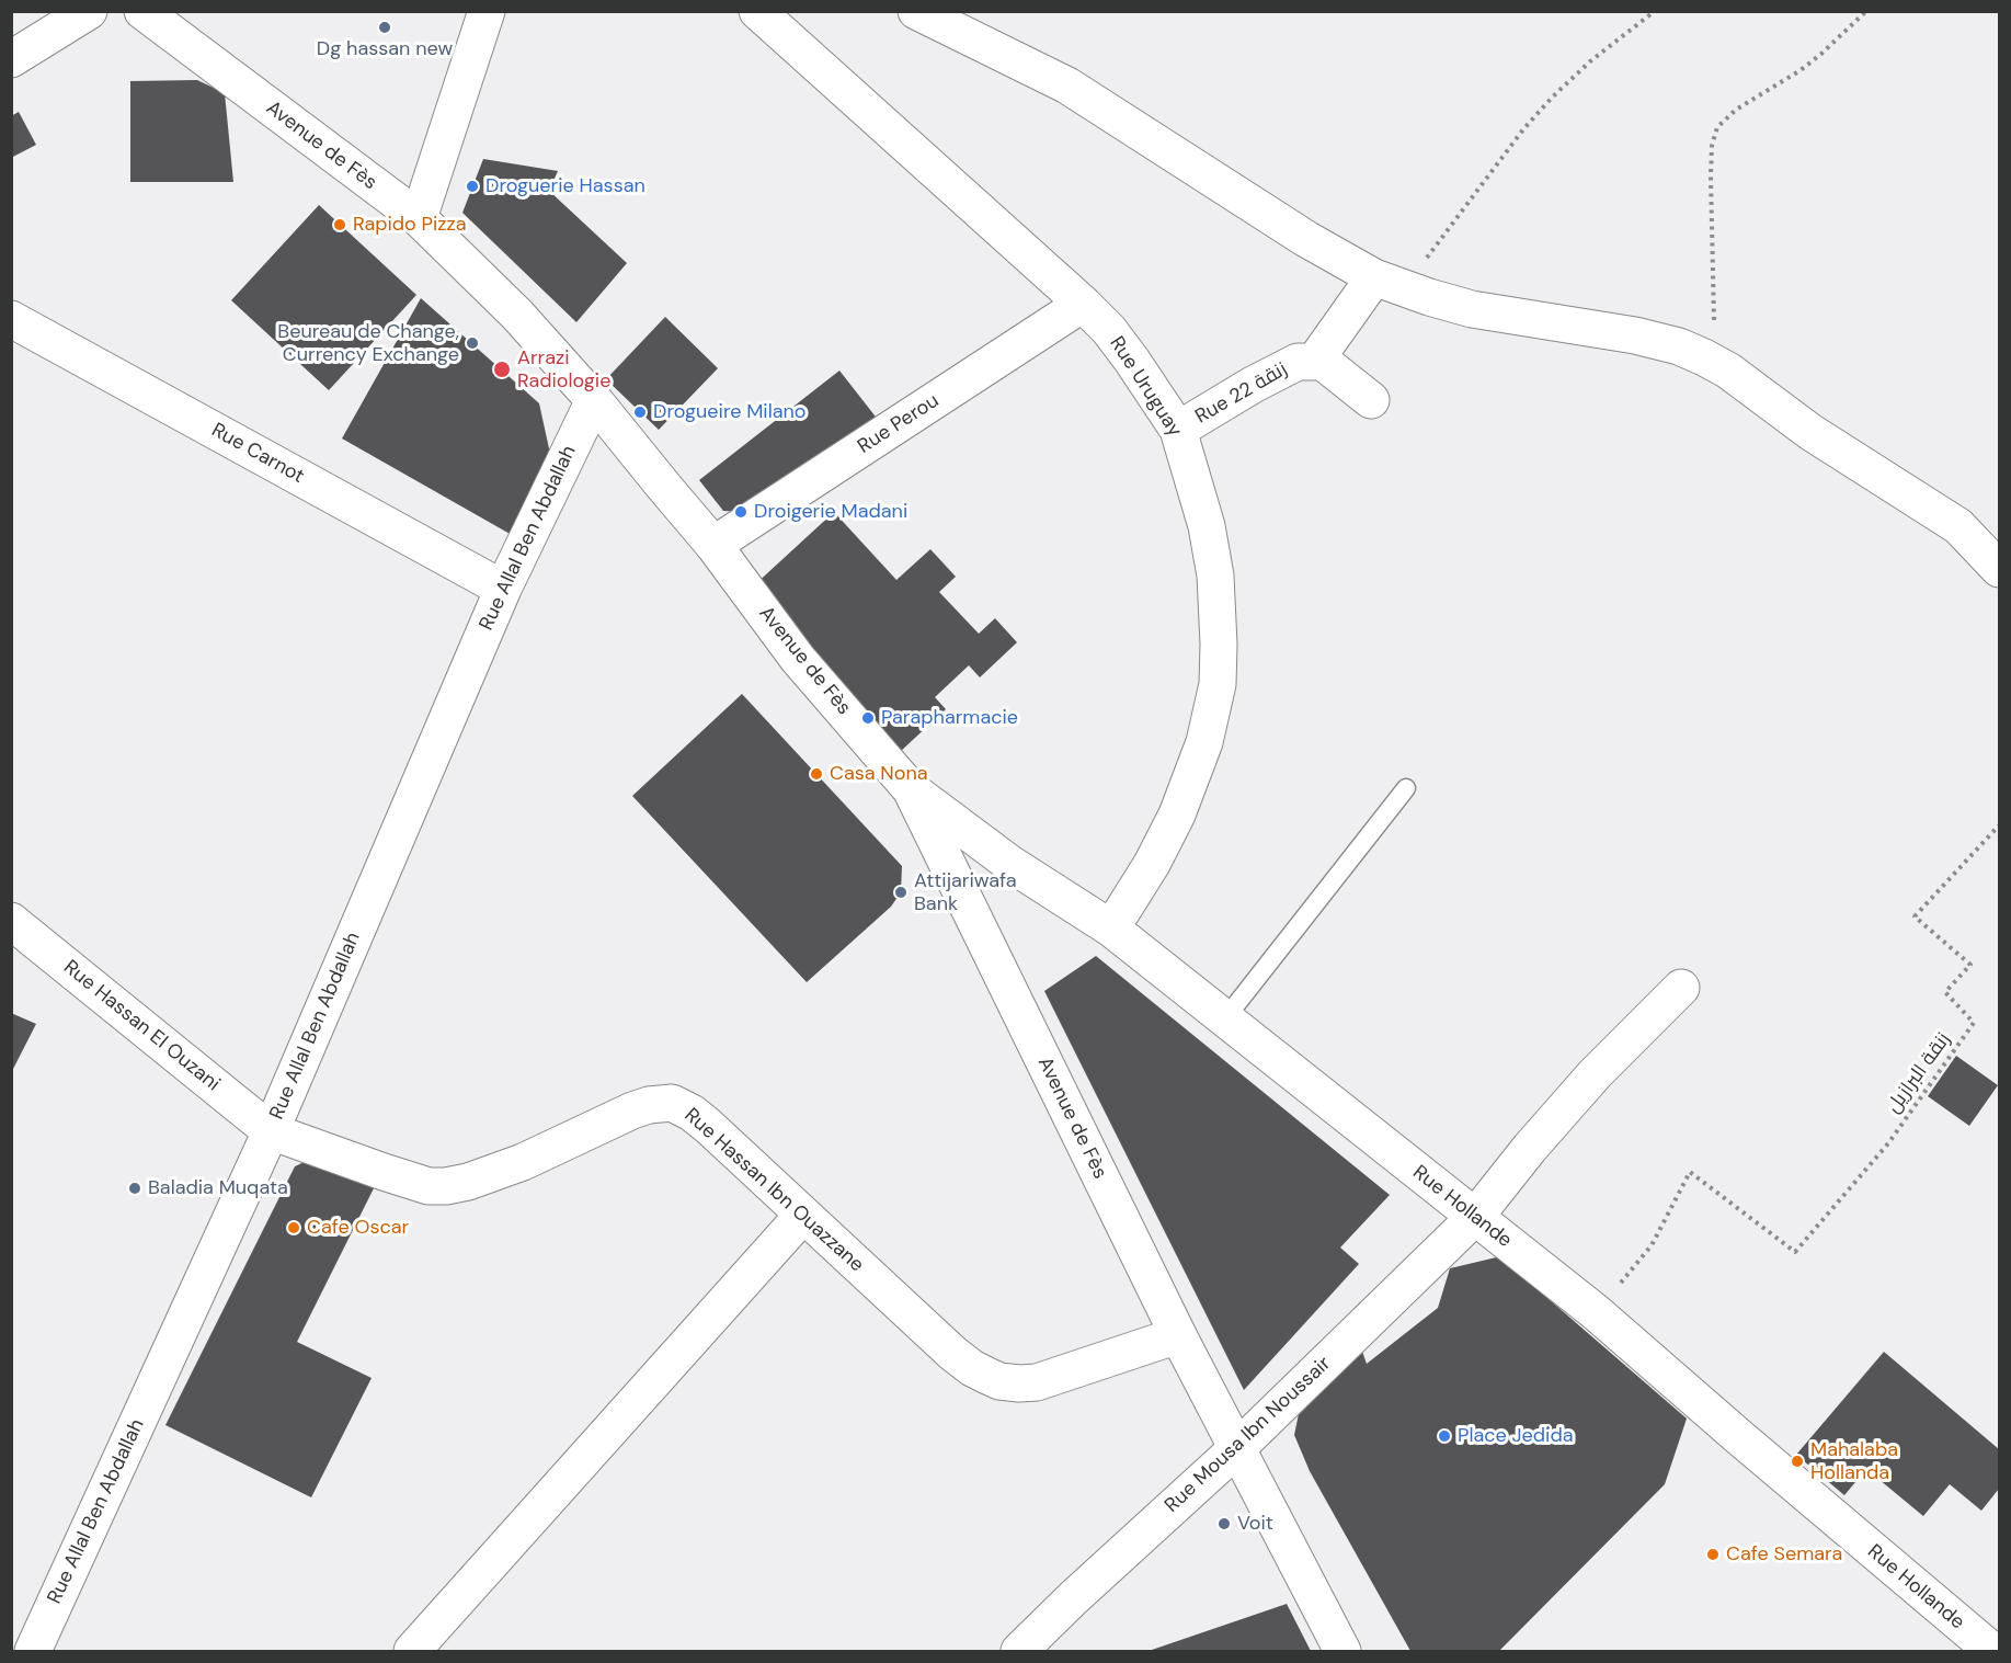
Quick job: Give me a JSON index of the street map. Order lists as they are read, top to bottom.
{
  "streets": {
    "street": [
      "Avenue de Fès",
      "Rue Uruguay",
      "Rue 22 زنقة",
      "Rue Perou",
      "Rue Carnot",
      "Rue Allal Ben Abdallah",
      "Rue Hassan El Ouzani",
      "Rue Hassan Ibn Ouazzane",
      "Rue Hollande",
      "Rue Mousa Ibn Noussair"
    ],
    "path": ["زنقة البرازيل"]
  },
  "crossings": [
    ["Avenue de Fès", "Rue Perou"],
    ["Avenue de Fès", "Rue Allal Ben Abdallah"],
    ["Avenue de Fès", "Rue Hassan Ibn Ouazzane"],
    ["Avenue de Fès", "Rue Hollande"],
    ["Avenue de Fès", "Rue Mousa Ibn Noussair"],
    ["Rue Uruguay", "Rue 22 زنقة"],
    ["Rue Uruguay", "Rue Perou"],
    ["Rue Uruguay", "Rue Hollande"],
    ["Rue Carnot", "Rue Allal Ben Abdallah"],
    ["Rue Allal Ben Abdallah", "Rue Hassan El Ouzani"],
    ["Rue Allal Ben Abdallah", "Rue Hassan Ibn Ouazzane"],
    ["Rue Hassan El Ouzani", "Rue Hassan Ibn Ouazzane"],
    ["زنقة البرازيل", "Rue Hollande"],
    ["Rue Hollande", "Rue Mousa Ibn Noussair"]
  ],
  "places": [
    "Dg hassan new",
    "Droguerie Hassan",
    "Rapido Pizza",
    "Beureau de Change, Currency Exchange",
    "Arrazi Radiologie",
    "Drogueire Milano",
    "Droigerie Madani",
    "Parapharmacie",
    "Casa Nona",
    "Attijariwafa Bank",
    "Baladia Muqata",
    "Cafe Oscar",
    "Place Jedida",
    "Mahalaba Hollanda",
    "Voit",
    "Cafe Semara"
  ]
}
